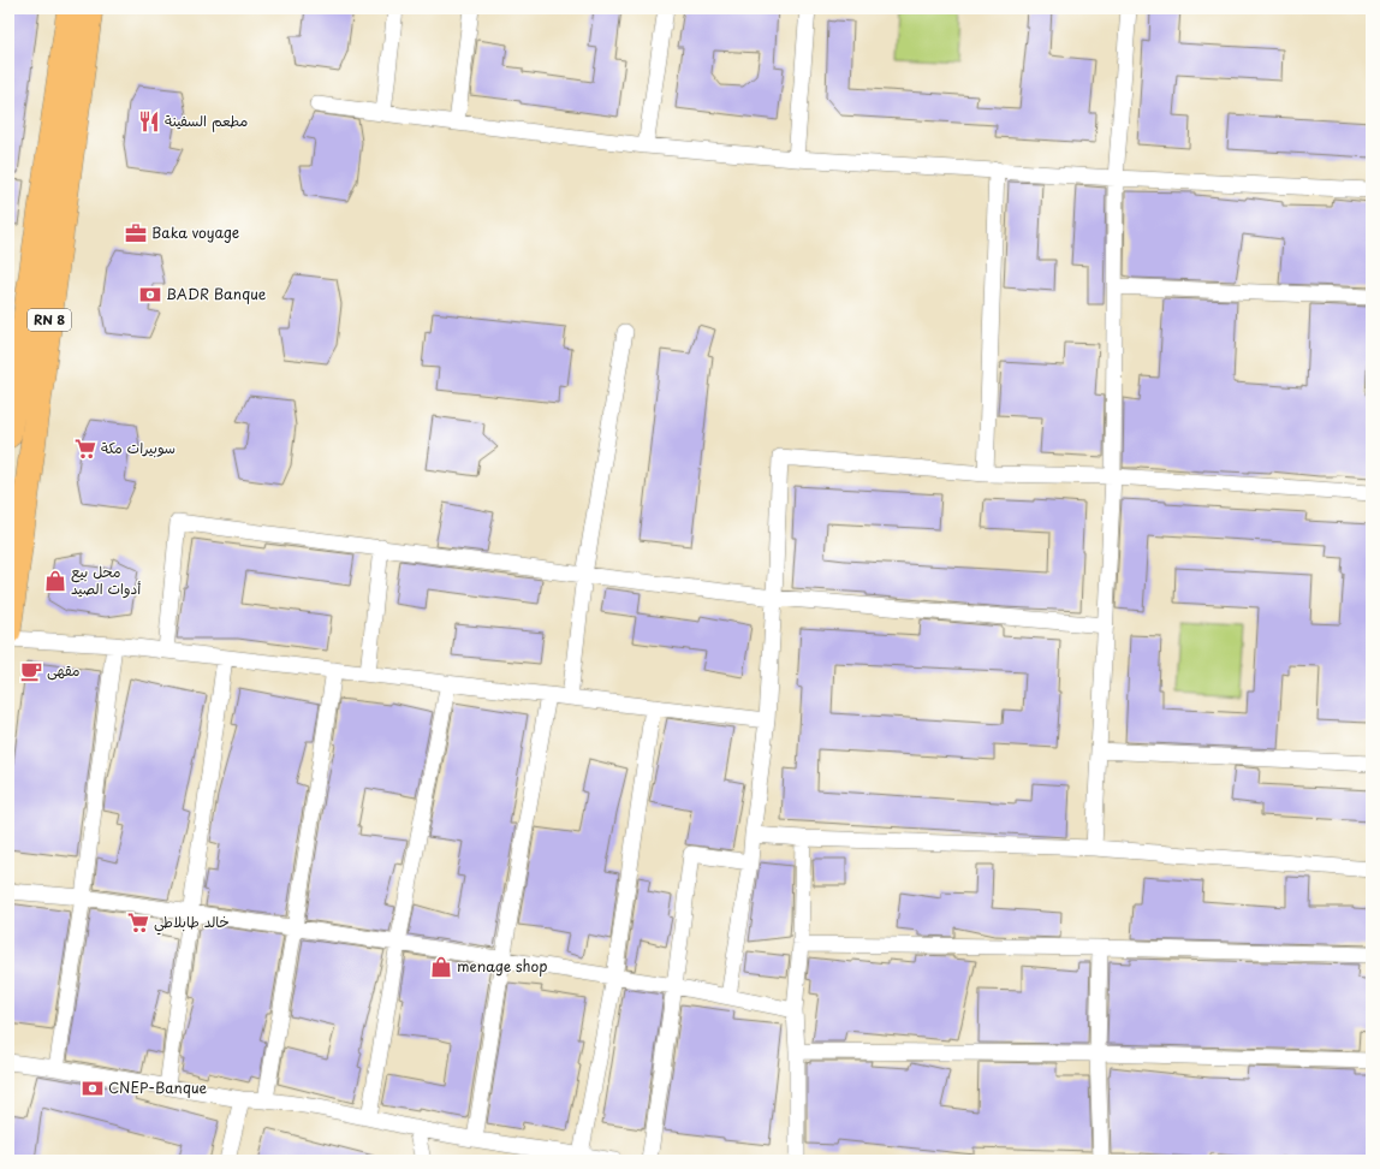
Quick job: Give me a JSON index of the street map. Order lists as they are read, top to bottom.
{
  "streets": {
    "main road": ["RN 8"]
  },
  "places": {
    "restaurant": ["مطعم السفينة"],
    "office": ["Baka voyage"],
    "bank": ["BADR Banque", "CNEP-Banque"],
    "supermarket": ["سوبيرات مكة", "خالد طابلاطي"],
    "shop": ["محل بيع أدوات الصيد", "menage shop"],
    "cafe": ["مقهى"]
  }
}
